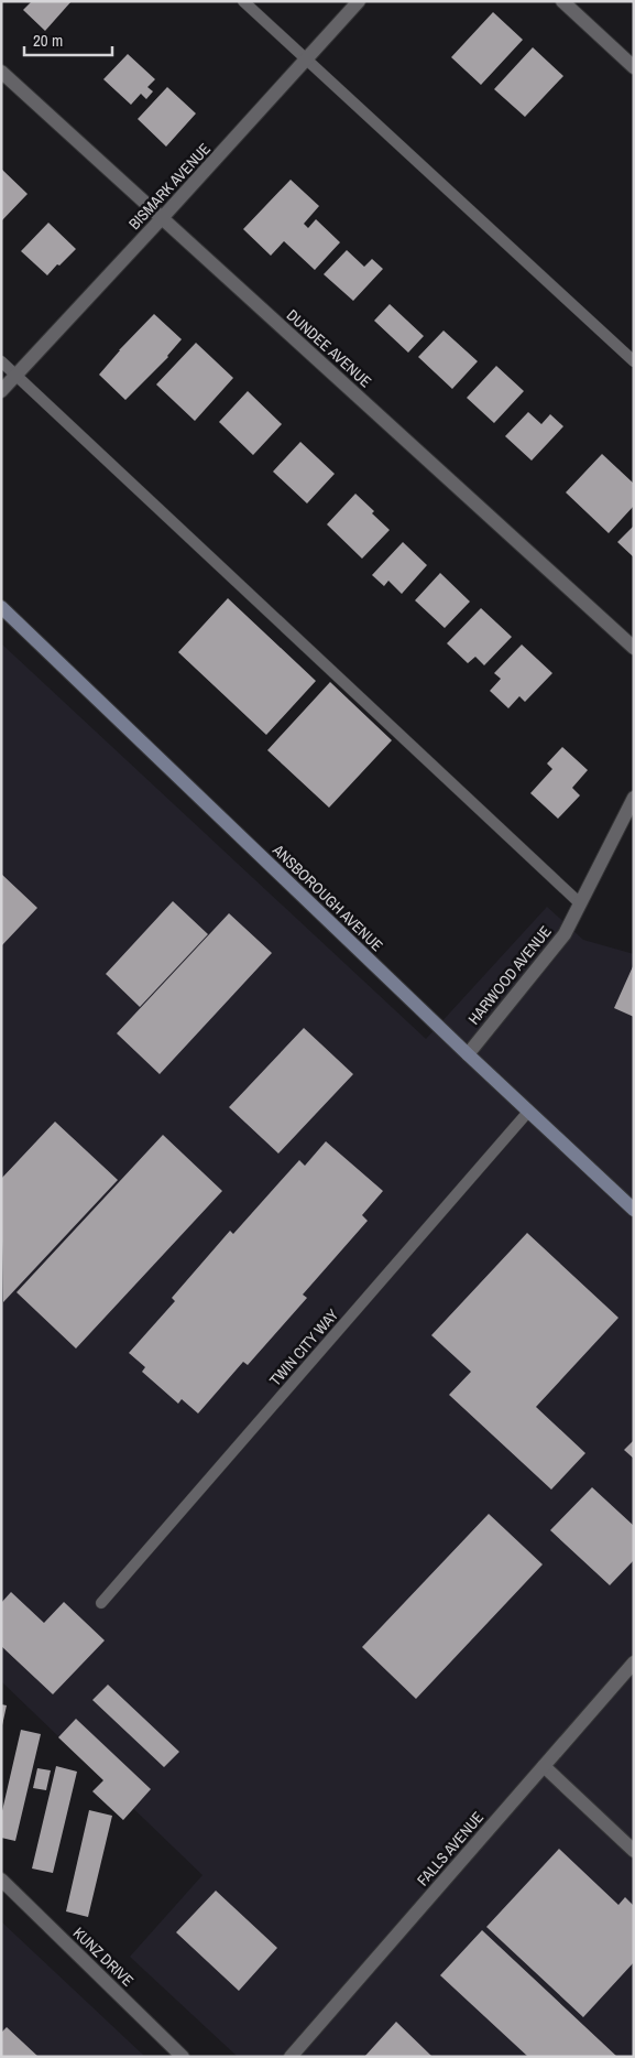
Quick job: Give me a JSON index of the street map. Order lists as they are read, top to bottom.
{
  "streets": {
    "main road": ["ANSBOROUGH AVENUE"],
    "street": [
      "BISMARK AVENUE",
      "DUNDEE AVENUE",
      "HARWOOD AVENUE",
      "FALLS AVENUE",
      "KUNZ DRIVE"
    ],
    "lane": ["TWIN CITY WAY"]
  },
  "crossings": [
    ["BISMARK AVENUE", "DUNDEE AVENUE"],
    ["ANSBOROUGH AVENUE", "HARWOOD AVENUE"],
    ["ANSBOROUGH AVENUE", "TWIN CITY WAY"]
  ],
  "scale_bar": "20 m"
}
